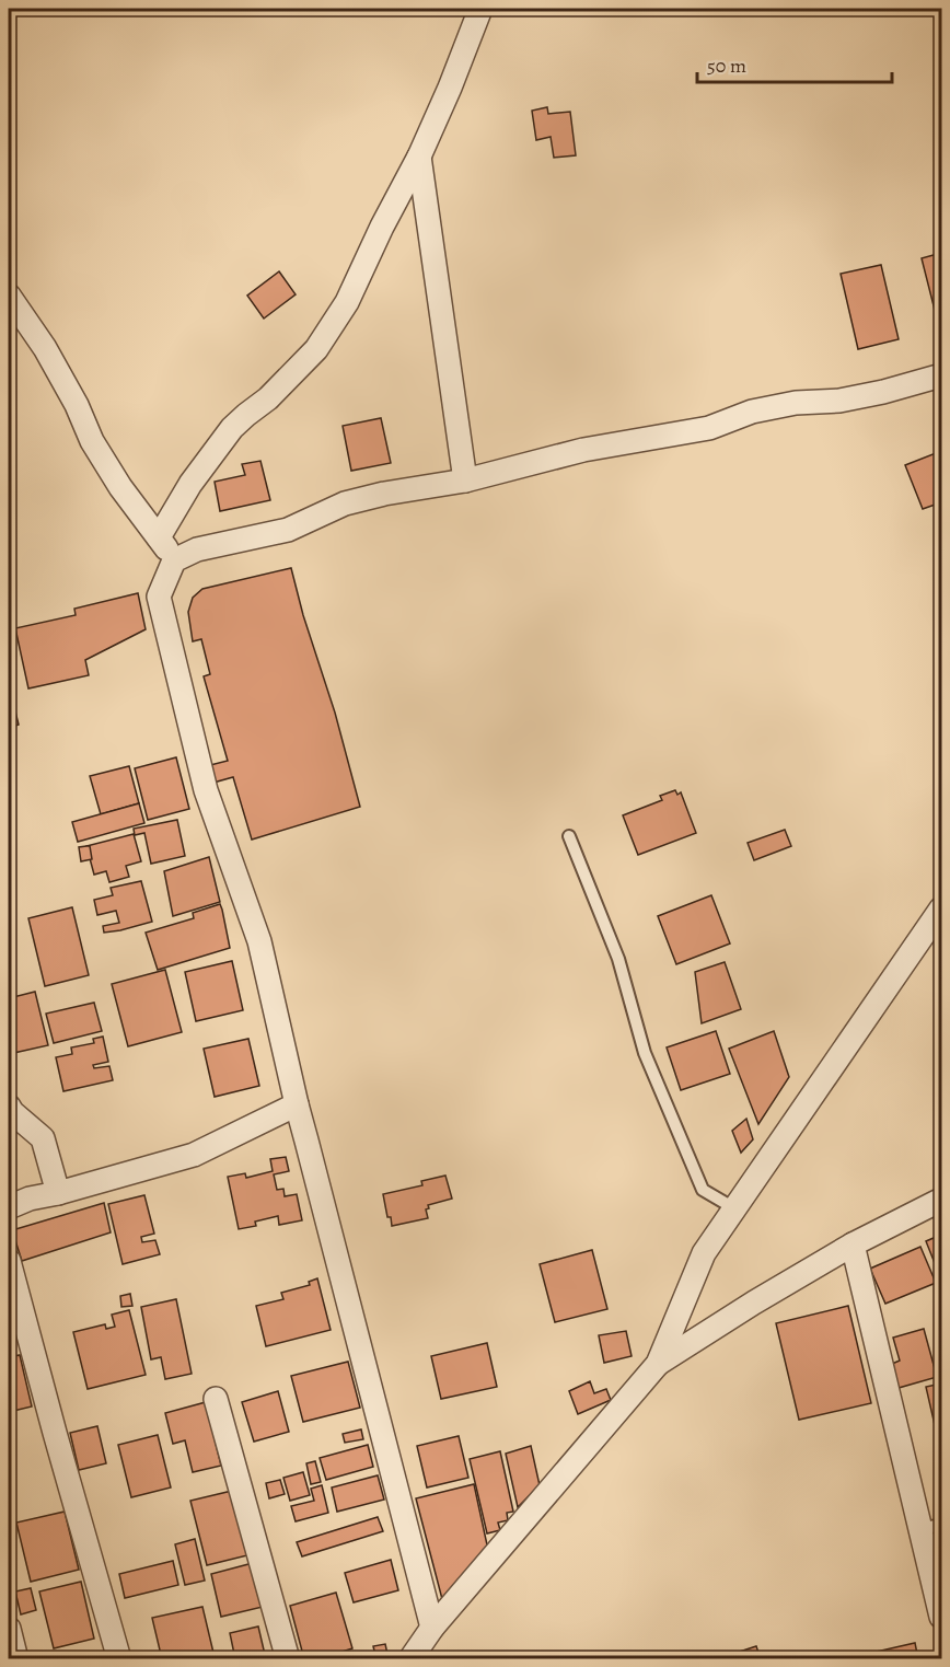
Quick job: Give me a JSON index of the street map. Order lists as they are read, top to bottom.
{
  "scale_bar": "50 m"
}
